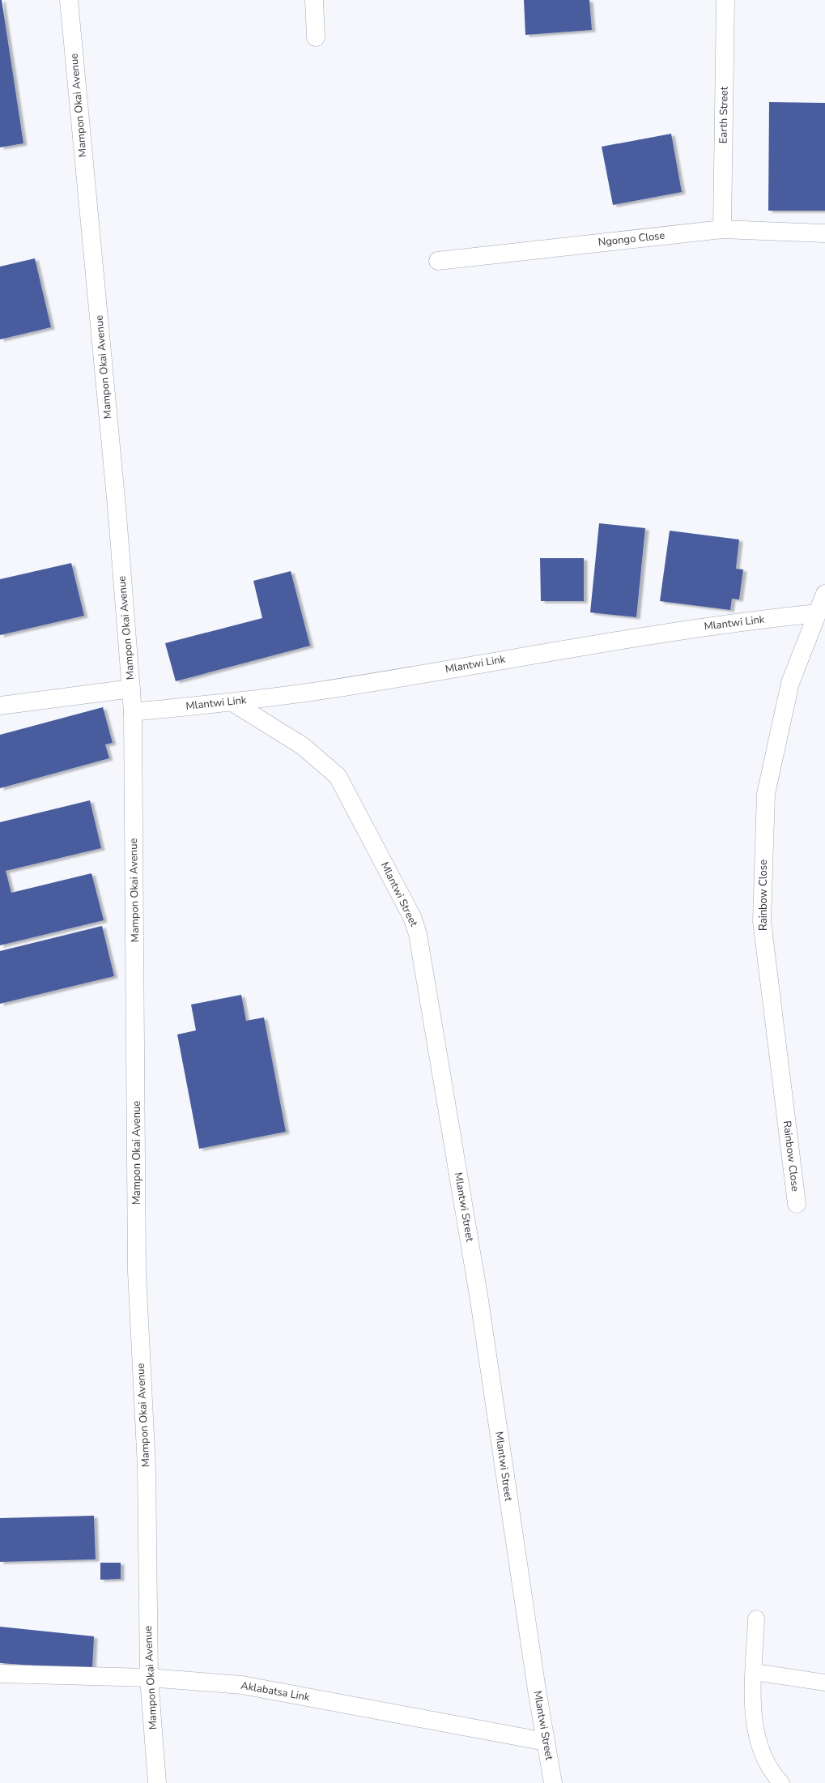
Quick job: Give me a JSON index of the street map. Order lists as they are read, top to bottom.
{
  "streets": {
    "street": [
      "Mampon Okai Avenue",
      "Earth Street",
      "Ngongo Close",
      "Mlantwi Link",
      "Mlantwi Street",
      "Rainbow Close",
      "Aklabatsa Link"
    ]
  },
  "crossings": [
    ["Mampon Okai Avenue", "Mlantwi Link"],
    ["Mampon Okai Avenue", "Aklabatsa Link"],
    ["Earth Street", "Ngongo Close"],
    ["Mlantwi Link", "Mlantwi Street"],
    ["Mlantwi Link", "Rainbow Close"],
    ["Mlantwi Street", "Aklabatsa Link"]
  ]
}
